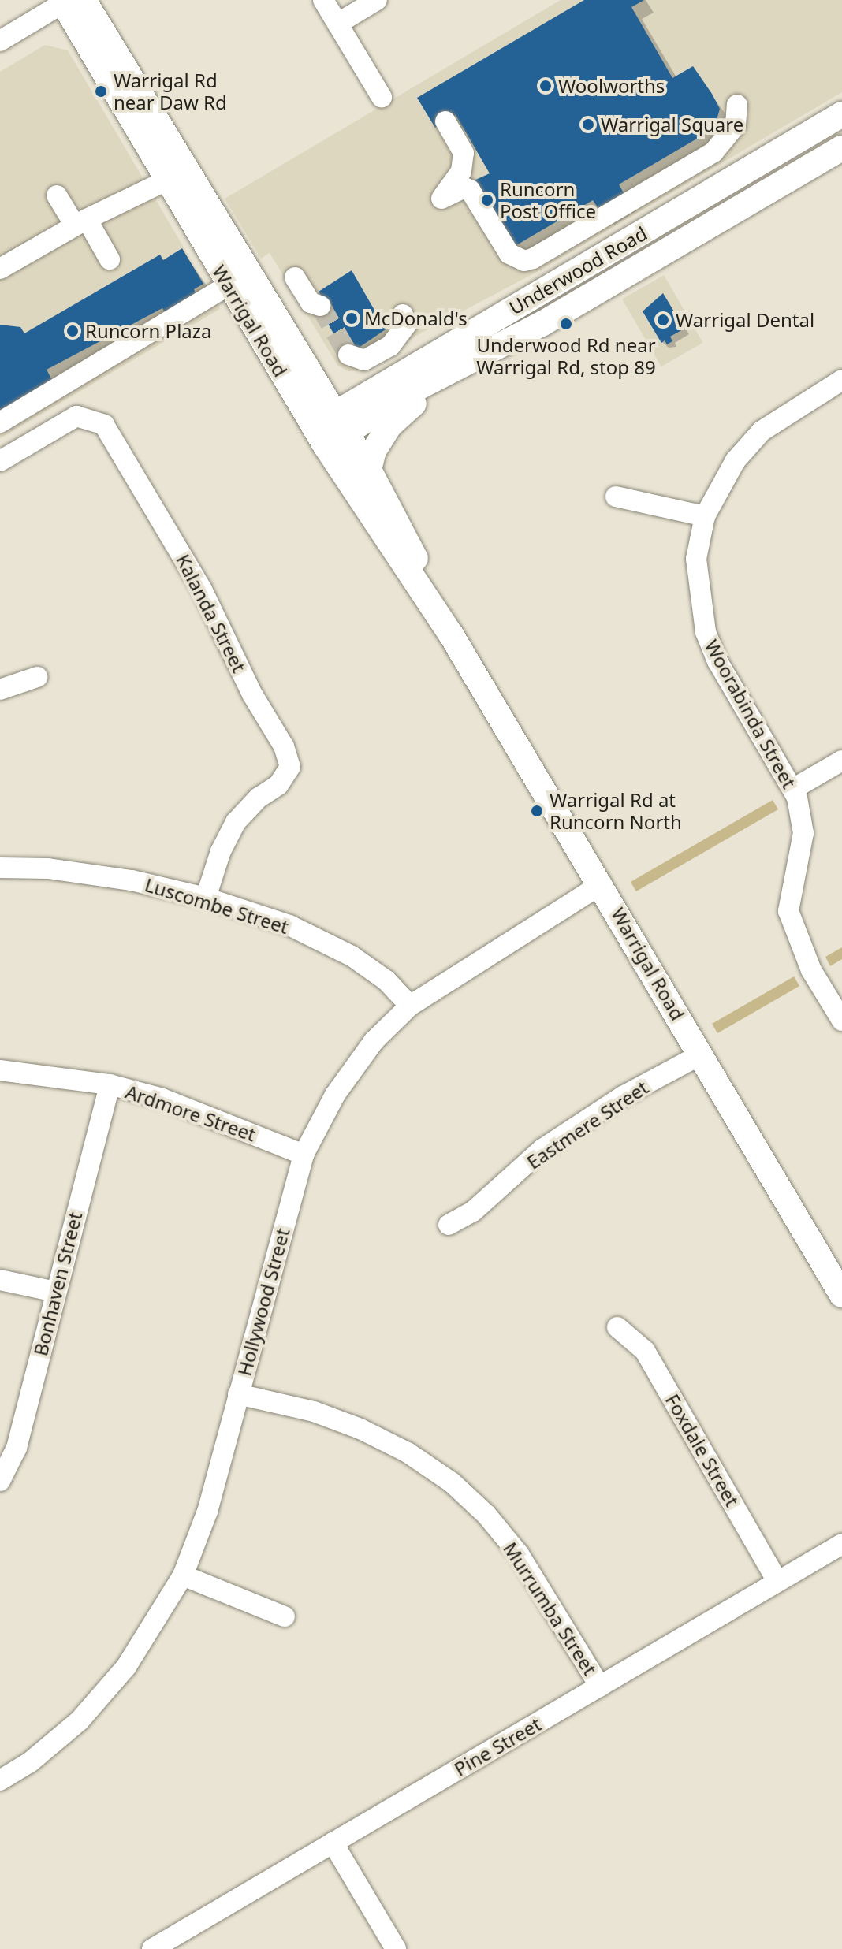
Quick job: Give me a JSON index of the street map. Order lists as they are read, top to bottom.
{
  "streets": {
    "main road": ["Underwood Road", "Warrigal Road"],
    "street": [
      "Kalanda Street",
      "Woorabinda Street",
      "Luscombe Street",
      "Ardmore Street",
      "Eastmere Street",
      "Bonhaven Street",
      "Hollywood Street",
      "Foxdale Street",
      "Murrumba Street",
      "Pine Street"
    ]
  },
  "crossings": [
    ["Underwood Road", "Warrigal Road"],
    ["Warrigal Road", "Eastmere Street"],
    ["Warrigal Road", "Hollywood Street"],
    ["Kalanda Street", "Luscombe Street"],
    ["Luscombe Street", "Hollywood Street"],
    ["Ardmore Street", "Bonhaven Street"],
    ["Ardmore Street", "Hollywood Street"],
    ["Hollywood Street", "Murrumba Street"],
    ["Foxdale Street", "Pine Street"],
    ["Murrumba Street", "Pine Street"]
  ],
  "places": [
    "Woolworths",
    "Warrigal Rd near Daw Rd",
    "Warrigal Square",
    "Runcorn Post Office",
    "McDonald's",
    "Warrigal Dental",
    "Underwood Rd near Warrigal Rd, stop 89",
    "Runcorn Plaza",
    "Warrigal Rd at Runcorn North"
  ]
}
